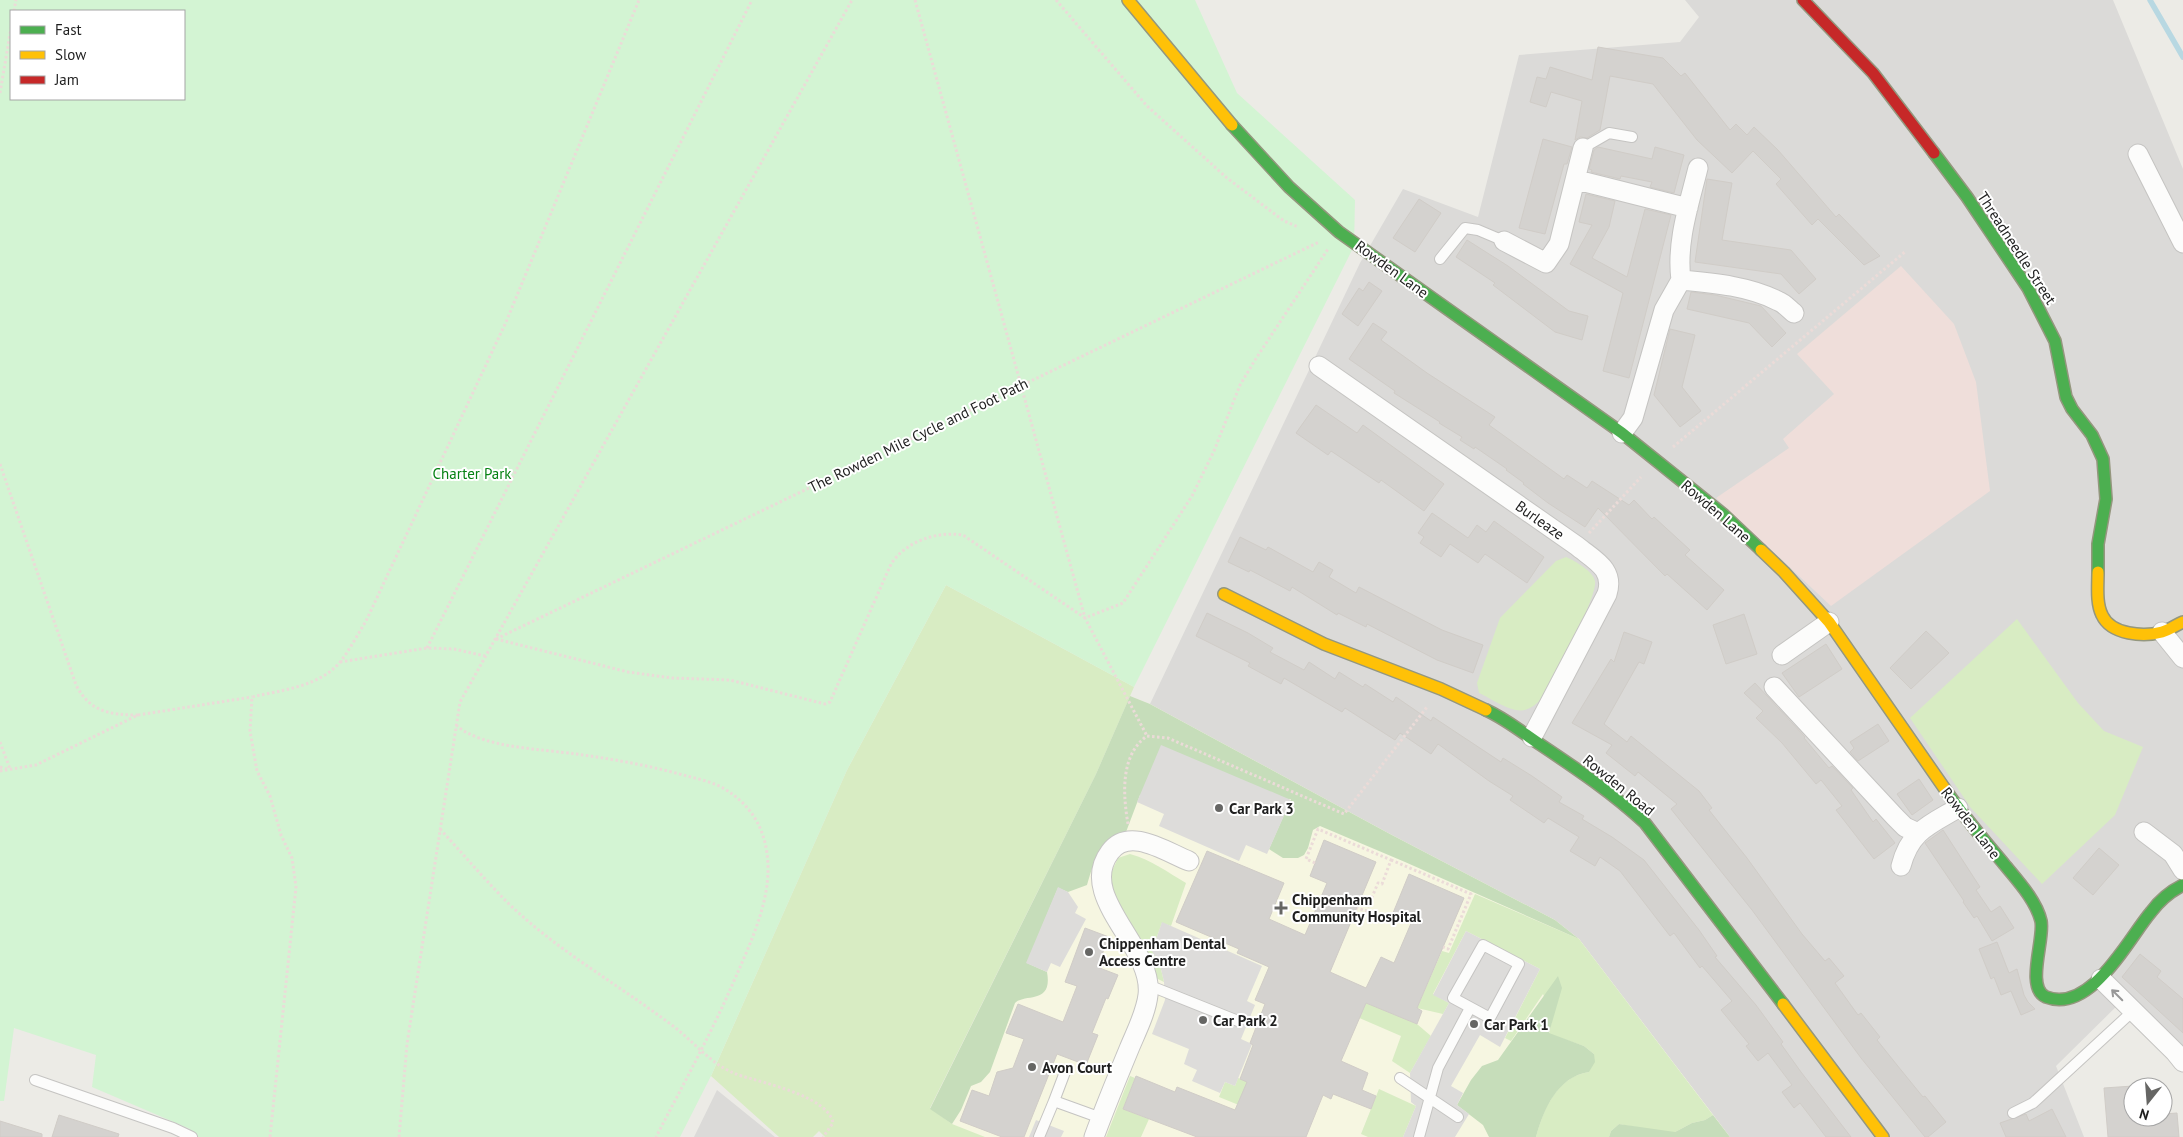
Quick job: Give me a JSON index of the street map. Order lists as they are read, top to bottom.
{
  "streets": {
    "street": [
      "Threadneedle Street",
      "Rowden Lane",
      "Burleaze",
      "Rowden Road"
    ],
    "path": ["The Rowden Mile Cycle and Foot Path"]
  },
  "crossings": [
    ["Rowden Lane", "The Rowden Mile Cycle and Foot Path"],
    ["Burleaze", "Rowden Road"]
  ],
  "parks": ["Charter Park"],
  "places": {
    "other": [
      "Car Park 3",
      "Chippenham Dental Access Centre",
      "Car Park 2",
      "Car Park 1",
      "Avon Court"
    ],
    "health": ["Chippenham Community Hospital"]
  },
  "legend": ["Fast", "Slow", "Jam"],
  "north": "bottom"
}
